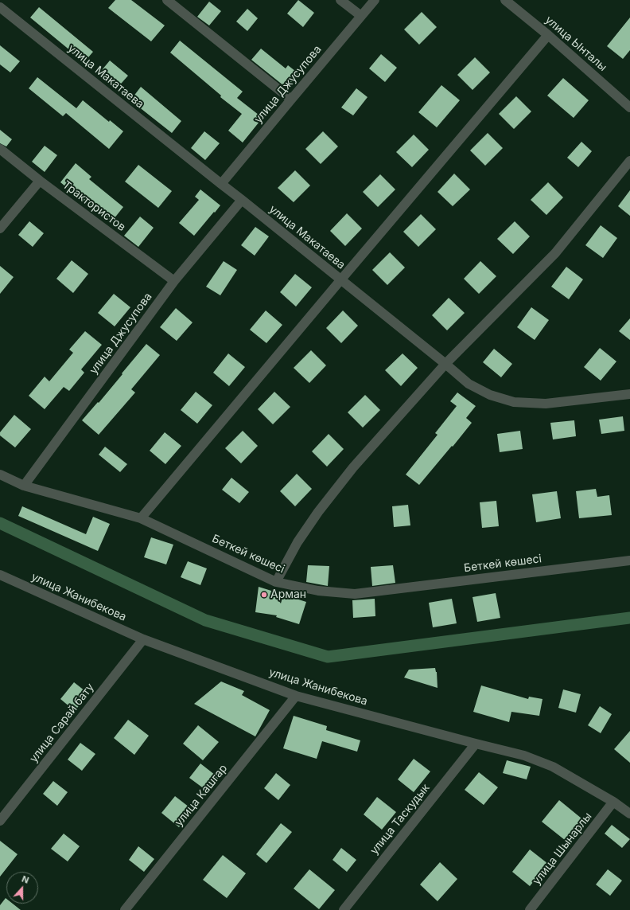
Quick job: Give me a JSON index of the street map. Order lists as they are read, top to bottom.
{
  "streets": {
    "street": [
      "улица Ынталы",
      "улица Макатаева",
      "улица Джусупова",
      "Трактористов",
      "Беткей көшесі",
      "улица Жанибекова",
      "улица Сарай бату",
      "улица Кашгар",
      "улица Таскудык",
      "улица Шынарлы"
    ]
  },
  "crossings": [
    ["улица Макатаева", "улица Джусупова"],
    ["улица Джусупова", "Трактористов"],
    ["улица Джусупова", "Беткей көшесі"],
    ["улица Жанибекова", "улица Сарай бату"],
    ["улица Жанибекова", "улица Кашгар"],
    ["улица Жанибекова", "улица Таскудык"],
    ["улица Жанибекова", "улица Шынарлы"]
  ],
  "places": ["Арман"],
  "north": "top"
}
